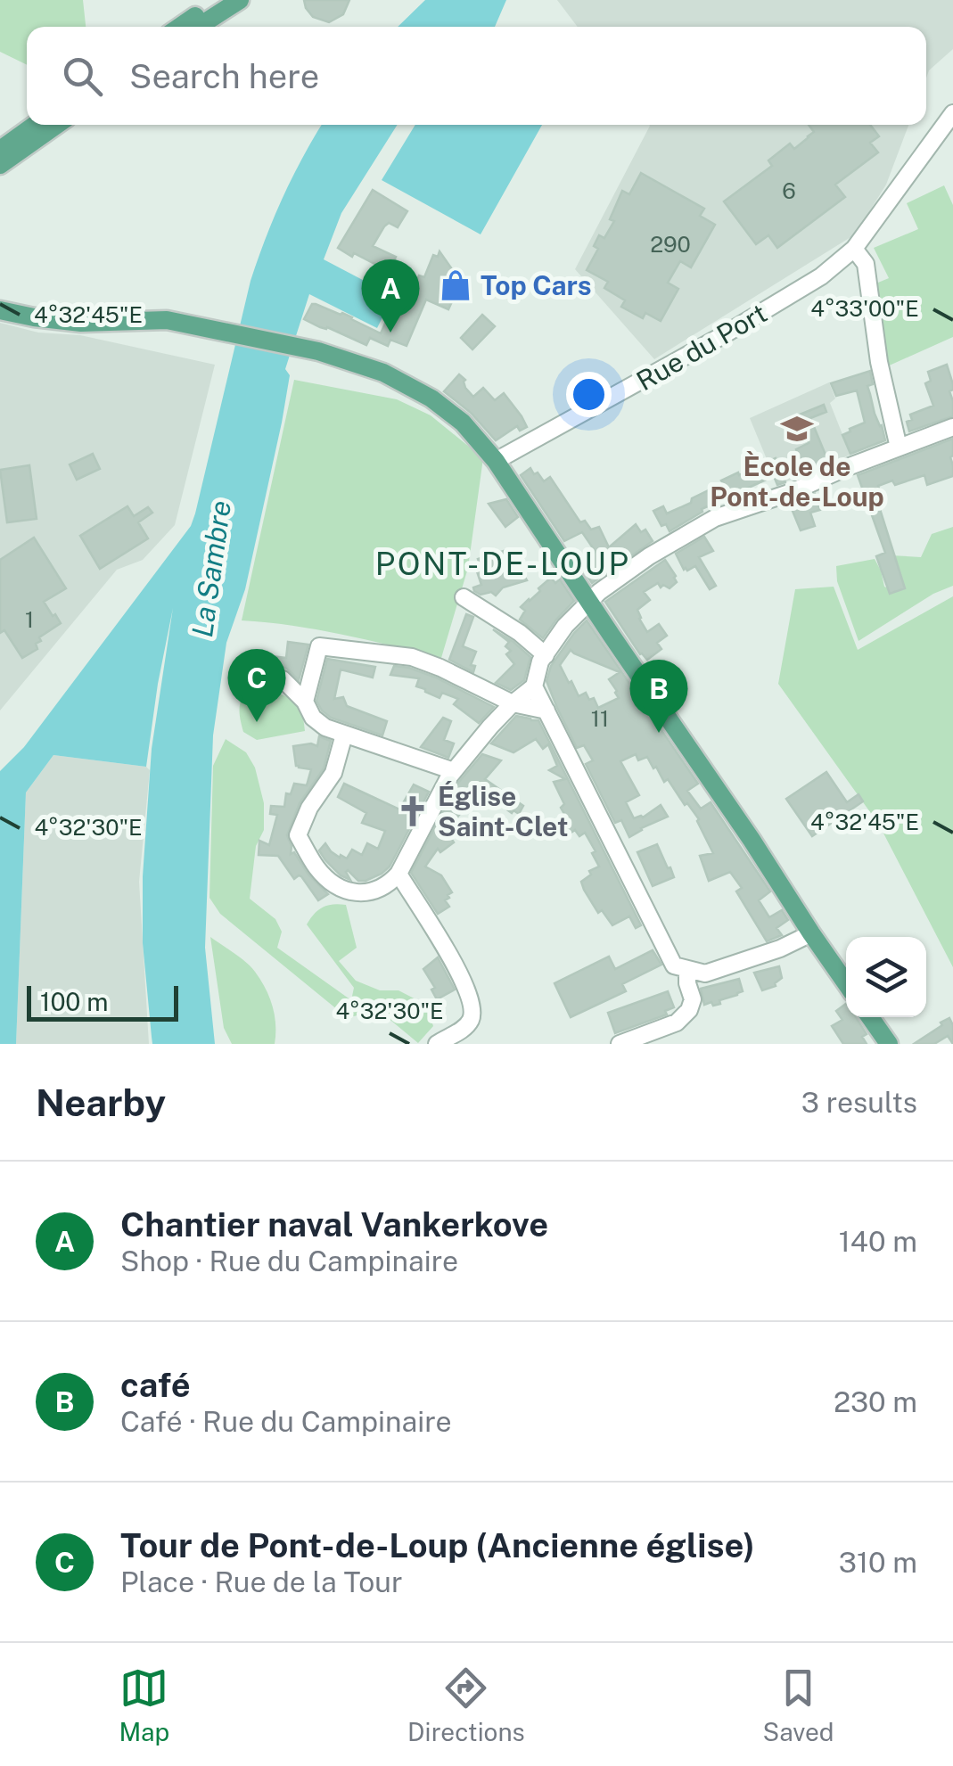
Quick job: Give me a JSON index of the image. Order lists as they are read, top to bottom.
{
  "streets": {
    "street": ["Rue du Port"]
  },
  "districts": ["PONT-DE-LOUP"],
  "water": ["La Sambre"],
  "places": {
    "shop": ["Top Cars"],
    "school or university": ["Ècole de Pont-de-Loup"],
    "church": ["Église Saint-Clet"]
  },
  "house_numbers": [
    "6",
    "290",
    "1",
    "11"
  ],
  "scale_bar": "100 m",
  "page": {
    "search": "Search here",
    "pins": ["A", "C", "B"],
    "scale": "100 m",
    "heading": ["Nearby", "3 results"],
    "list": [
      {
        "mark": "A",
        "name": "Chantier naval Vankerkove",
        "note": "Shop · Rue du Campinaire",
        "value": "140 m"
      },
      {
        "mark": "B",
        "name": "café",
        "note": "Café · Rue du Campinaire",
        "value": "230 m"
      },
      {
        "mark": "C",
        "name": "Tour de Pont-de-Loup (Ancienne église)",
        "note": "Place · Rue de la Tour",
        "value": "310 m"
      }
    ],
    "nav": ["Map", "Directions", "Saved"]
  },
  "coordinates": ["4°33'00\"E", "4°32'45\"E", "4°32'30\"E"]
}
